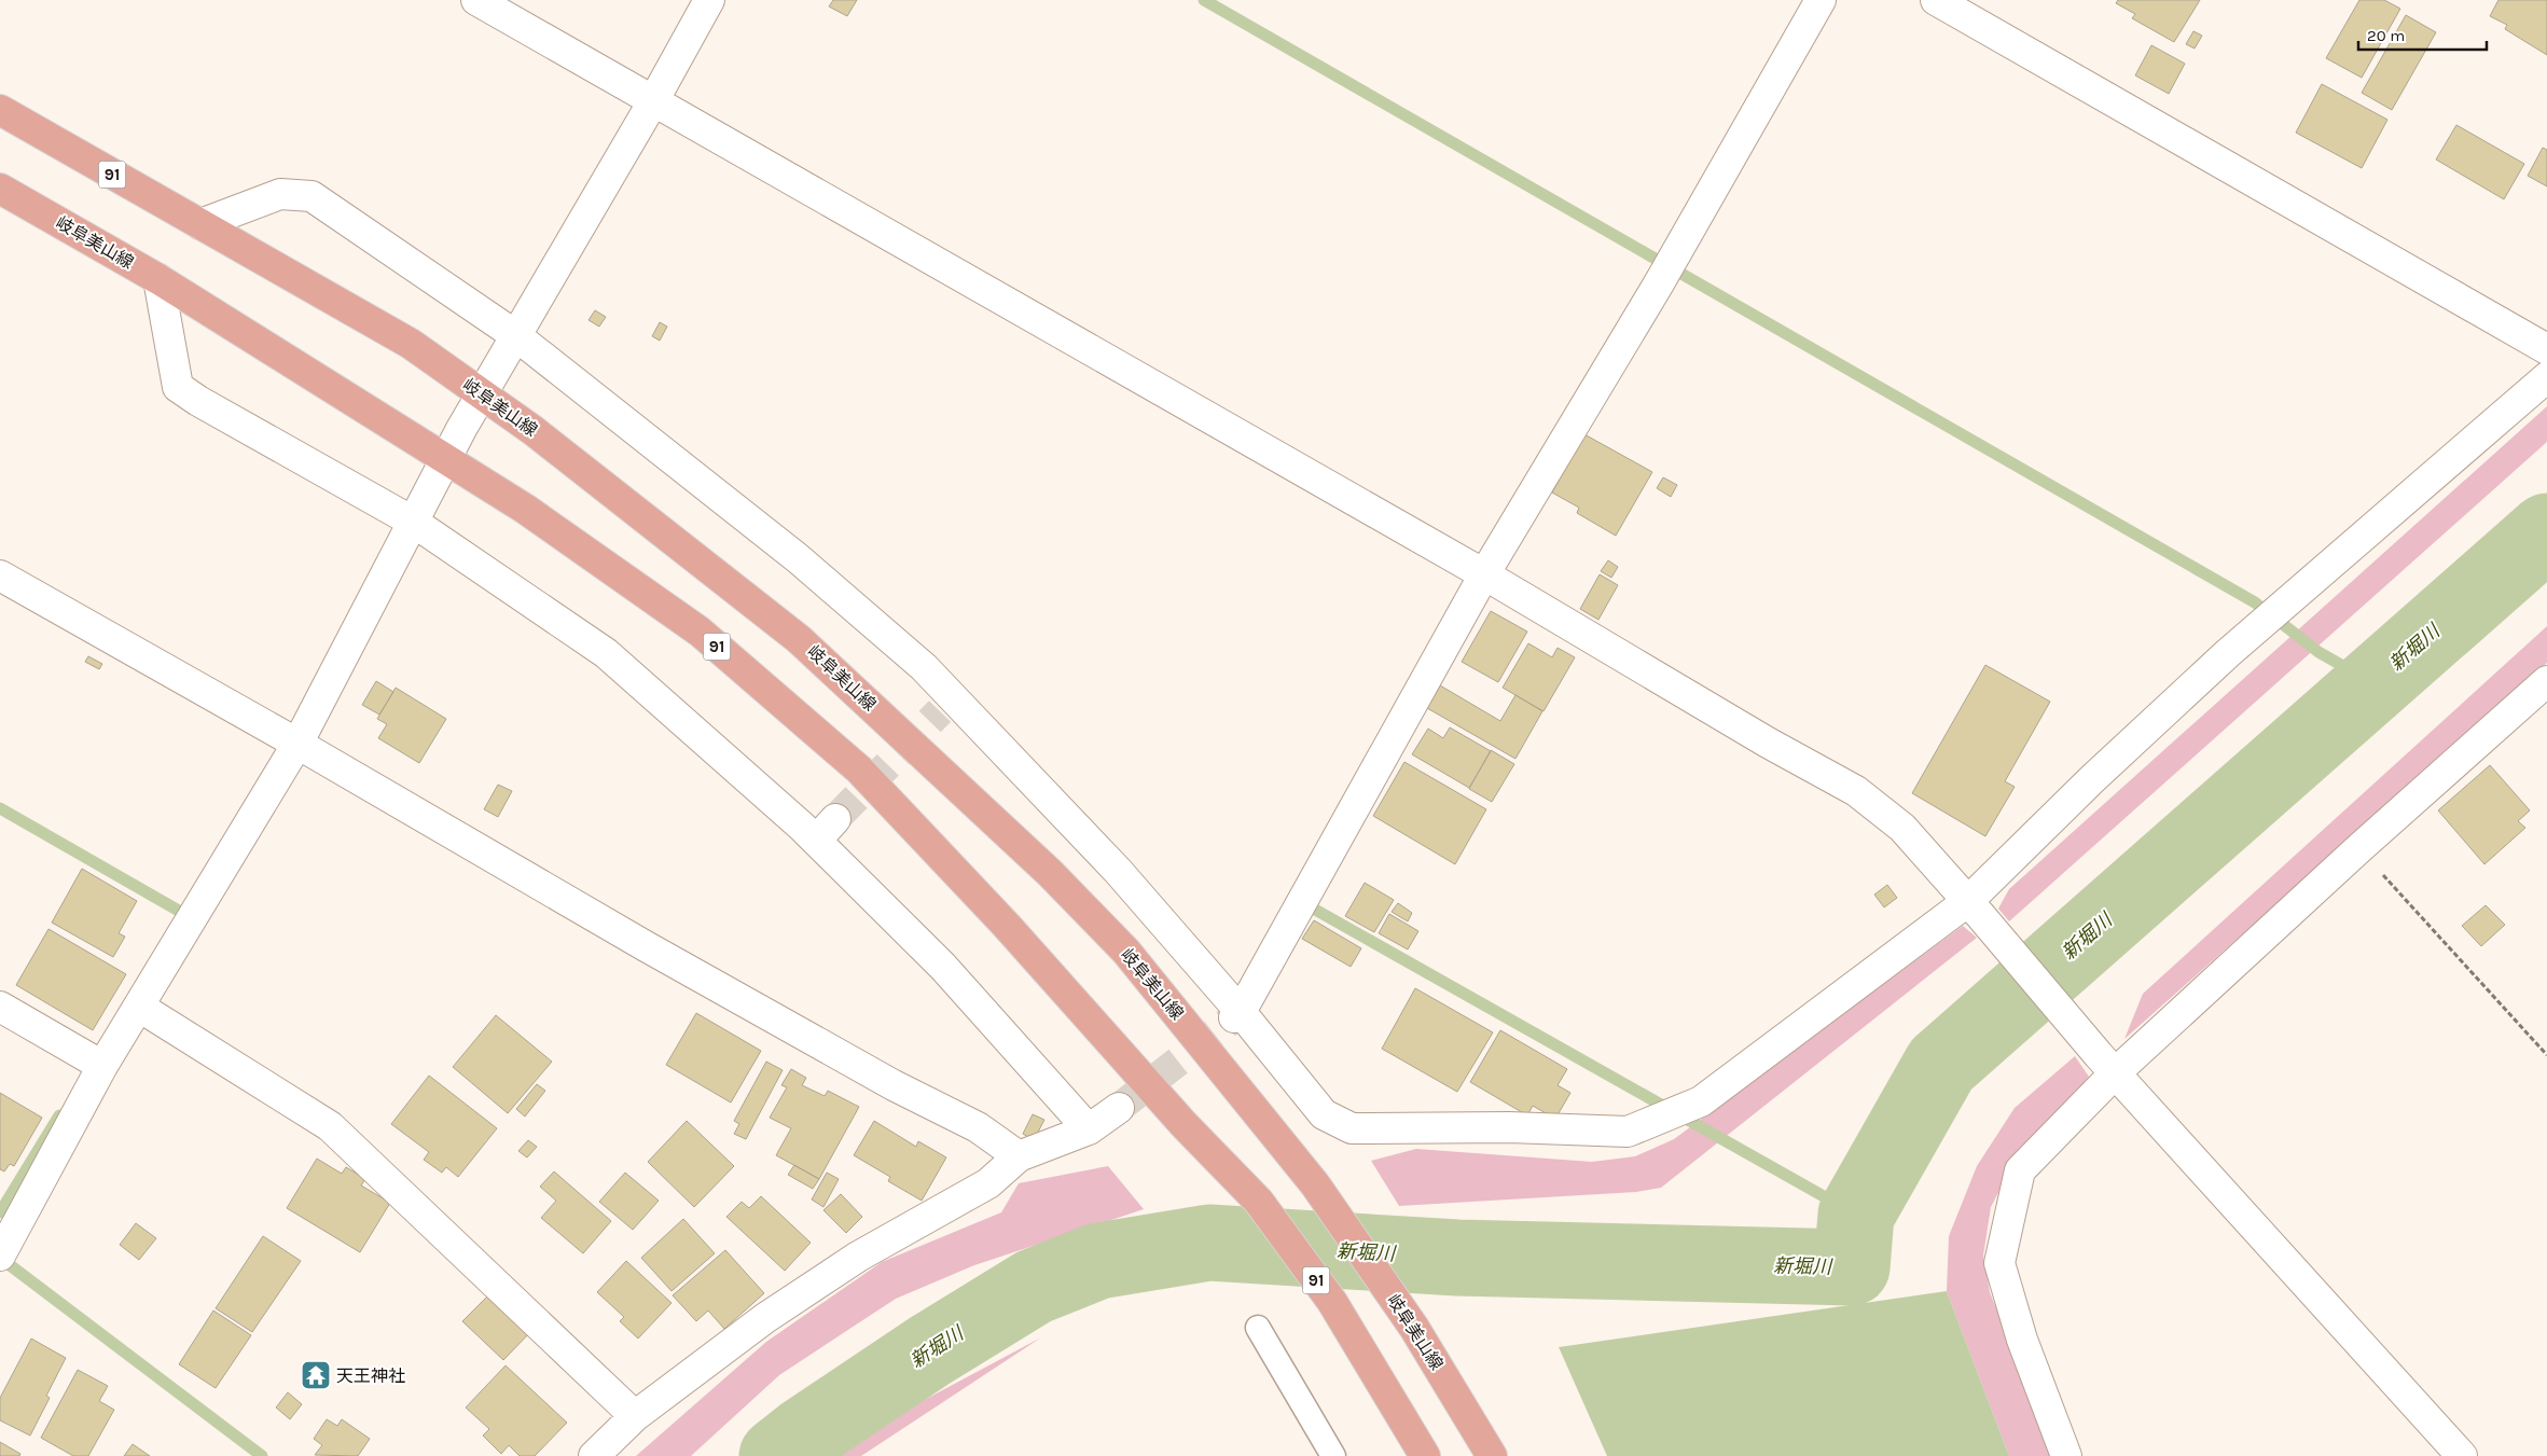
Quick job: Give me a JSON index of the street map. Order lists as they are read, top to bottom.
{
  "streets": {
    "main road": ["91", "岐阜美山線"]
  },
  "water": ["新堀川"],
  "places": {
    "temple": ["天王神社"]
  },
  "scale_bar": "20 m"
}
